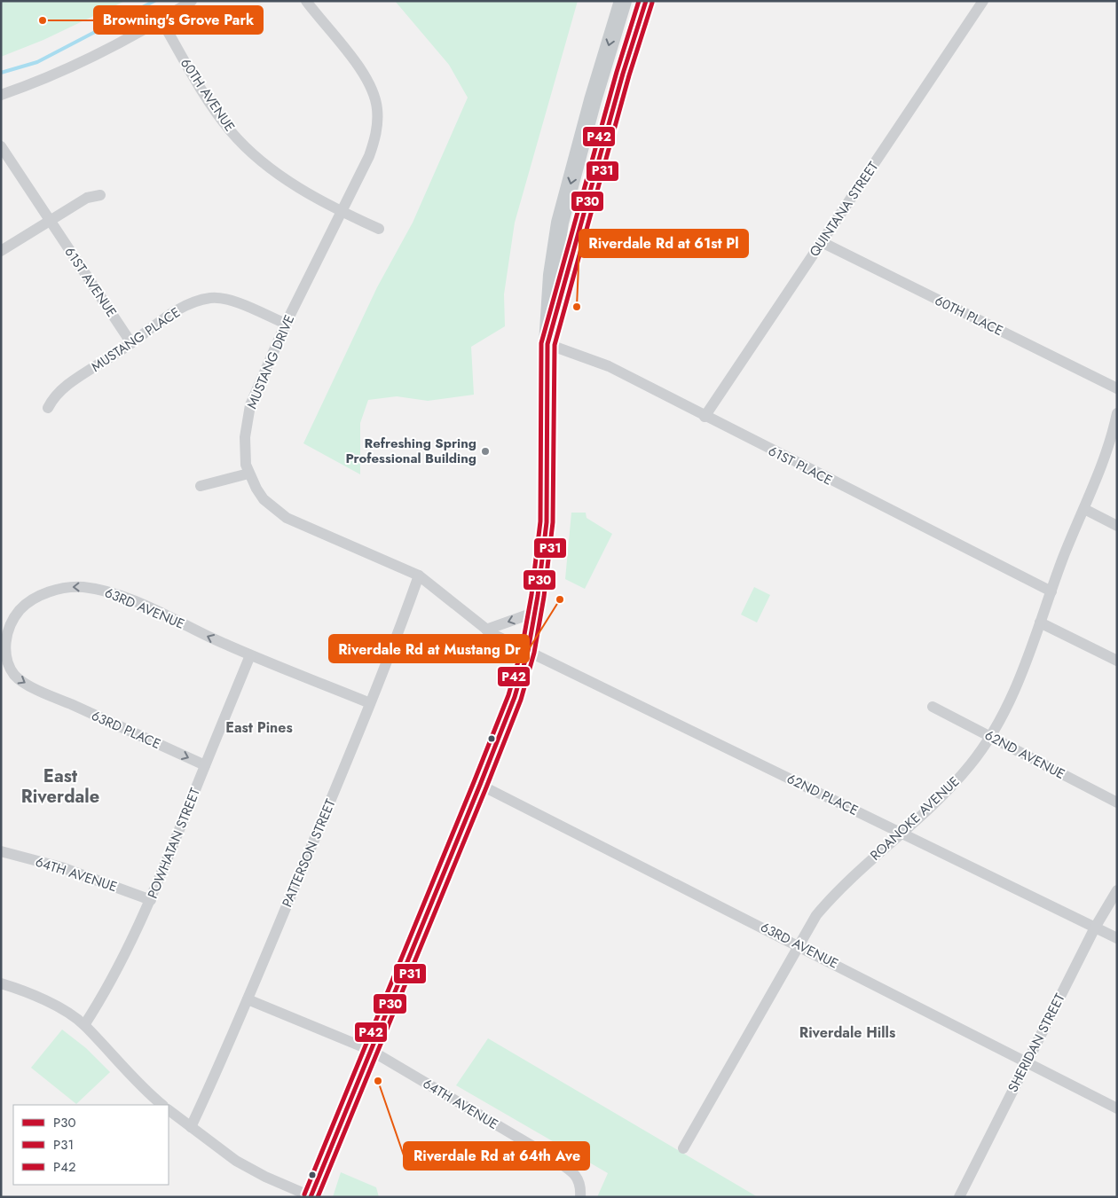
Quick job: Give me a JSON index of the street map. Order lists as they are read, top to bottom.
{
  "streets": {
    "street": [
      "60TH AVENUE",
      "QUINTANA STREET",
      "61ST AVENUE",
      "60TH PLACE",
      "MUSTANG PLACE",
      "MUSTANG DRIVE",
      "61ST PLACE",
      "63RD AVENUE",
      "63RD PLACE",
      "62ND AVENUE",
      "62ND PLACE",
      "ROANOKE AVENUE",
      "POWHATAN STREET",
      "PATTERSON STREET",
      "64TH AVENUE",
      "SHERIDAN STREET"
    ]
  },
  "crossings": [
    ["60TH AVENUE", "MUSTANG DRIVE"],
    ["QUINTANA STREET", "60TH PLACE"],
    ["QUINTANA STREET", "61ST PLACE"],
    ["61ST AVENUE", "MUSTANG PLACE"],
    ["MUSTANG PLACE", "MUSTANG DRIVE"],
    ["MUSTANG DRIVE", "62ND PLACE"],
    ["MUSTANG DRIVE", "PATTERSON STREET"],
    ["61ST PLACE", "ROANOKE AVENUE"],
    ["63RD AVENUE", "63RD PLACE"],
    ["63RD AVENUE", "ROANOKE AVENUE"],
    ["63RD AVENUE", "POWHATAN STREET"],
    ["63RD AVENUE", "PATTERSON STREET"],
    ["63RD AVENUE", "SHERIDAN STREET"],
    ["63RD PLACE", "POWHATAN STREET"],
    ["62ND AVENUE", "ROANOKE AVENUE"],
    ["62ND PLACE", "ROANOKE AVENUE"],
    ["62ND PLACE", "SHERIDAN STREET"],
    ["POWHATAN STREET", "64TH AVENUE"],
    ["PATTERSON STREET", "64TH AVENUE"]
  ],
  "one_way": ["63RD PLACE"],
  "districts": ["East Pines", "East Riverdale", "Riverdale Hills"],
  "places": [
    "Browning's Grove Park",
    "Riverdale Rd at 61st Pl",
    "Refreshing Spring Professional Building",
    "Riverdale Rd at Mustang Dr",
    "Riverdale Rd at 64th Ave"
  ],
  "lines": ["transit line P30", "transit line P42", "transit line P31"],
  "legend": ["P30", "P31", "P42"]
}
